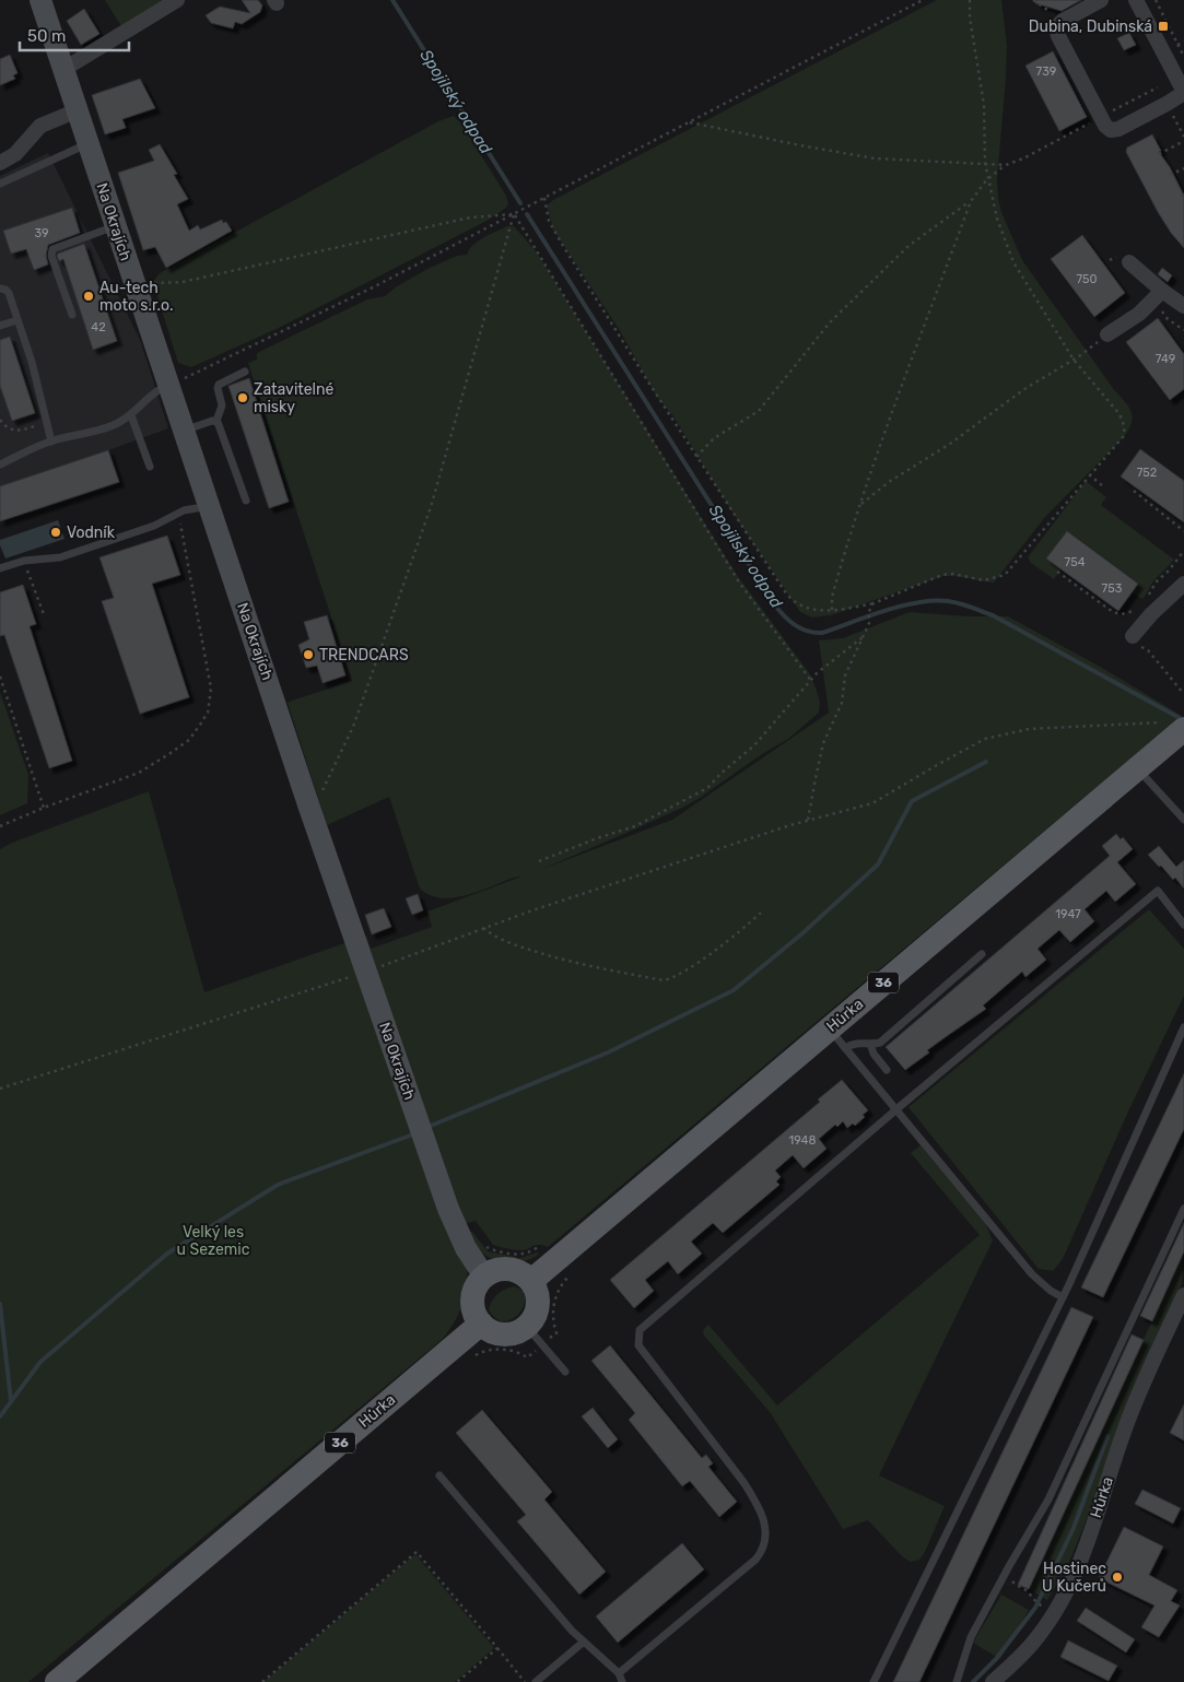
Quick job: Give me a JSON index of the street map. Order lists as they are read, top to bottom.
{
  "streets": {
    "main road": ["36", "Hůrka"],
    "street": ["Na Okrajích"]
  },
  "crossings": [
    ["Na Okrajích", "Hůrka"]
  ],
  "water": ["Spojilský odpad"],
  "parks": ["Velký les u Sezemic"],
  "places": {
    "transit": ["Dubina, Dubinská"],
    "other": [
      "Au-tech moto s.r.o.",
      "Zatavitelné misky",
      "Vodník",
      "TRENDCARS",
      "Hostinec U Kučerů"
    ]
  },
  "house_numbers": [
    "739",
    "39",
    "750",
    "42",
    "749",
    "752",
    "754",
    "753",
    "1947",
    "1948"
  ],
  "scale_bar": "50 m"
}
